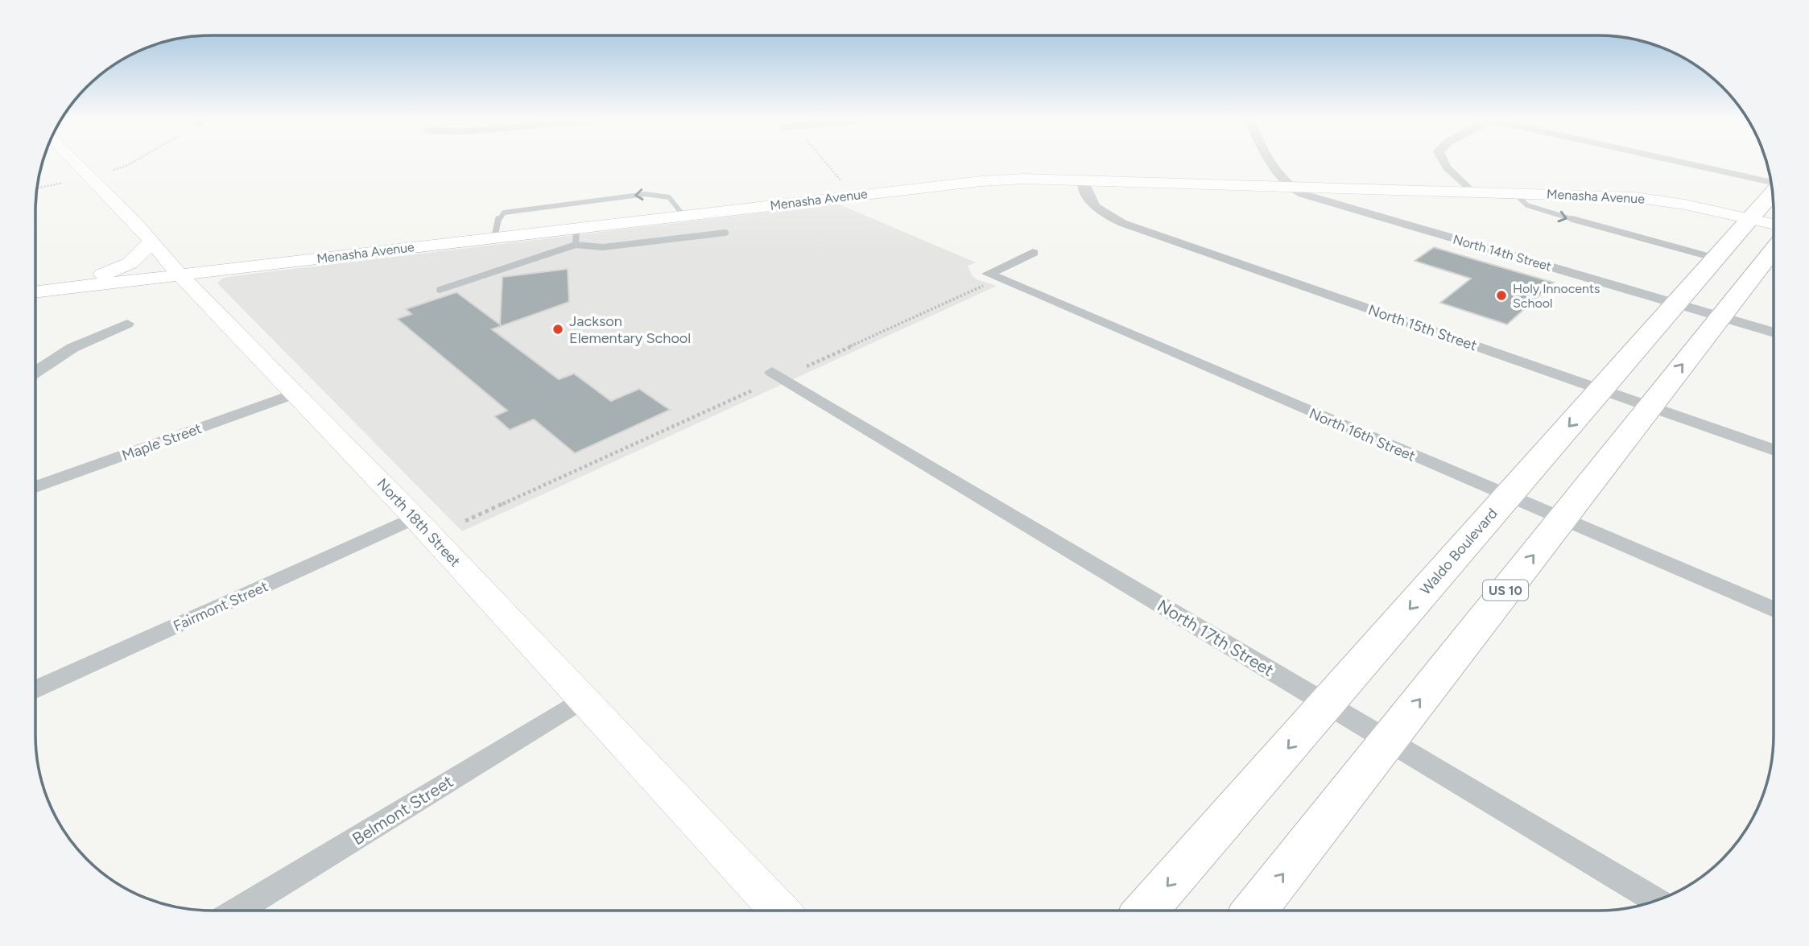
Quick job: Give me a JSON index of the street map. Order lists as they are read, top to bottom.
{
  "streets": {
    "main road": ["Waldo Boulevard", "US 10"],
    "street": [
      "Menasha Avenue",
      "North 14th Street",
      "North 15th Street",
      "North 16th Street",
      "Maple Street",
      "North 18th Street",
      "Fairmont Street",
      "North 17th Street",
      "Belmont Street"
    ]
  },
  "crossings": [
    ["Menasha Avenue", "North 14th Street"],
    ["Menasha Avenue", "North 15th Street"],
    ["Menasha Avenue", "North 18th Street"],
    ["Menasha Avenue", "Waldo Boulevard"],
    ["North 14th Street", "Waldo Boulevard"],
    ["North 14th Street", "US 10"],
    ["North 15th Street", "Waldo Boulevard"],
    ["North 15th Street", "US 10"],
    ["North 16th Street", "Waldo Boulevard"],
    ["North 16th Street", "US 10"],
    ["Maple Street", "North 18th Street"],
    ["North 18th Street", "Fairmont Street"],
    ["North 18th Street", "Belmont Street"],
    ["Waldo Boulevard", "North 17th Street"],
    ["US 10", "North 17th Street"]
  ],
  "places": ["Holy Innocents School", "Jackson Elementary School"]
}
